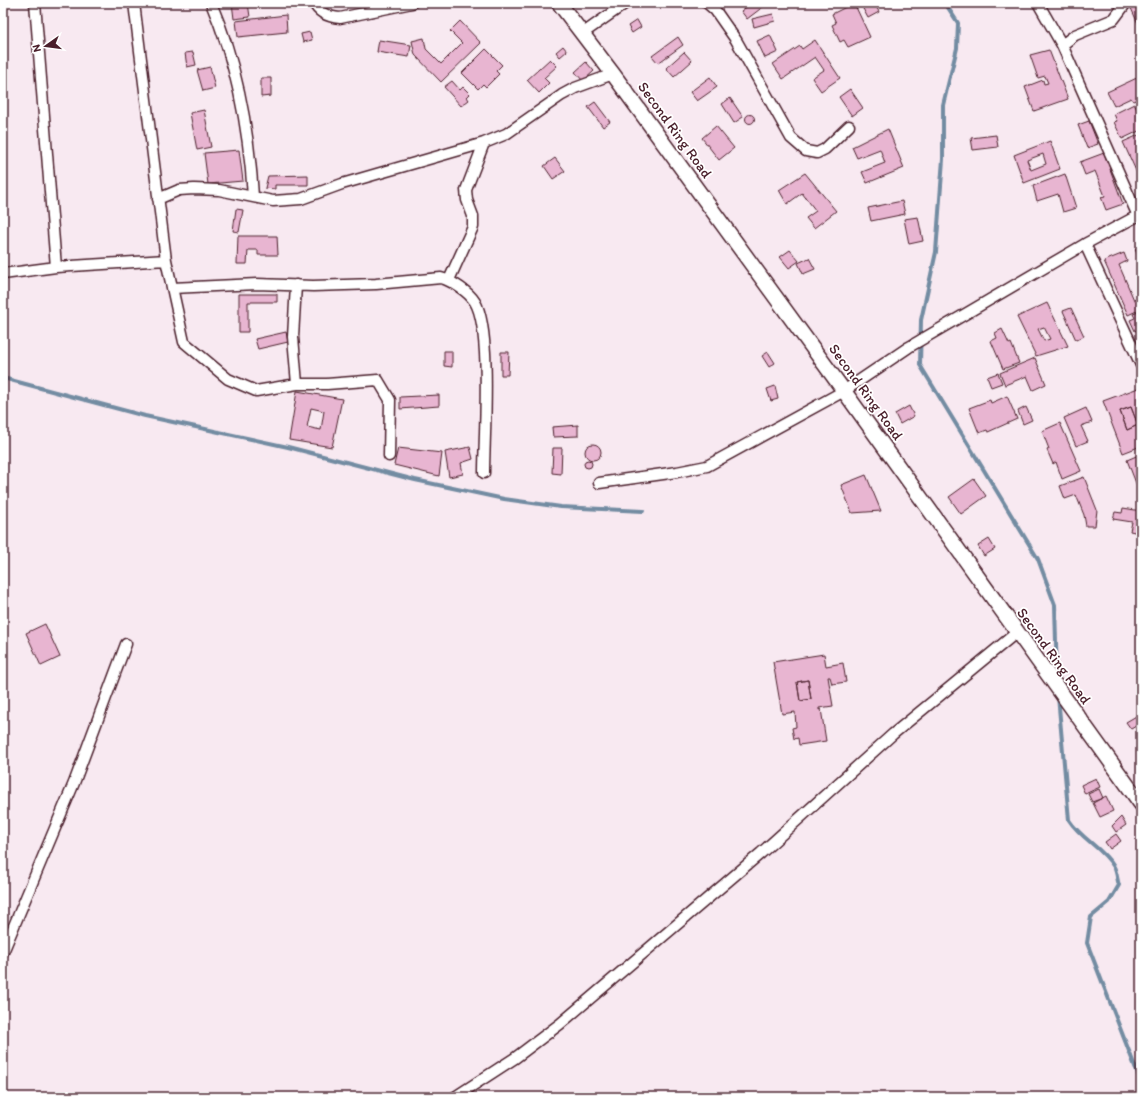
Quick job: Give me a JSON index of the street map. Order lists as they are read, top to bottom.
{
  "streets": {
    "main road": ["Second Ring Road"]
  },
  "north": "left"
}
